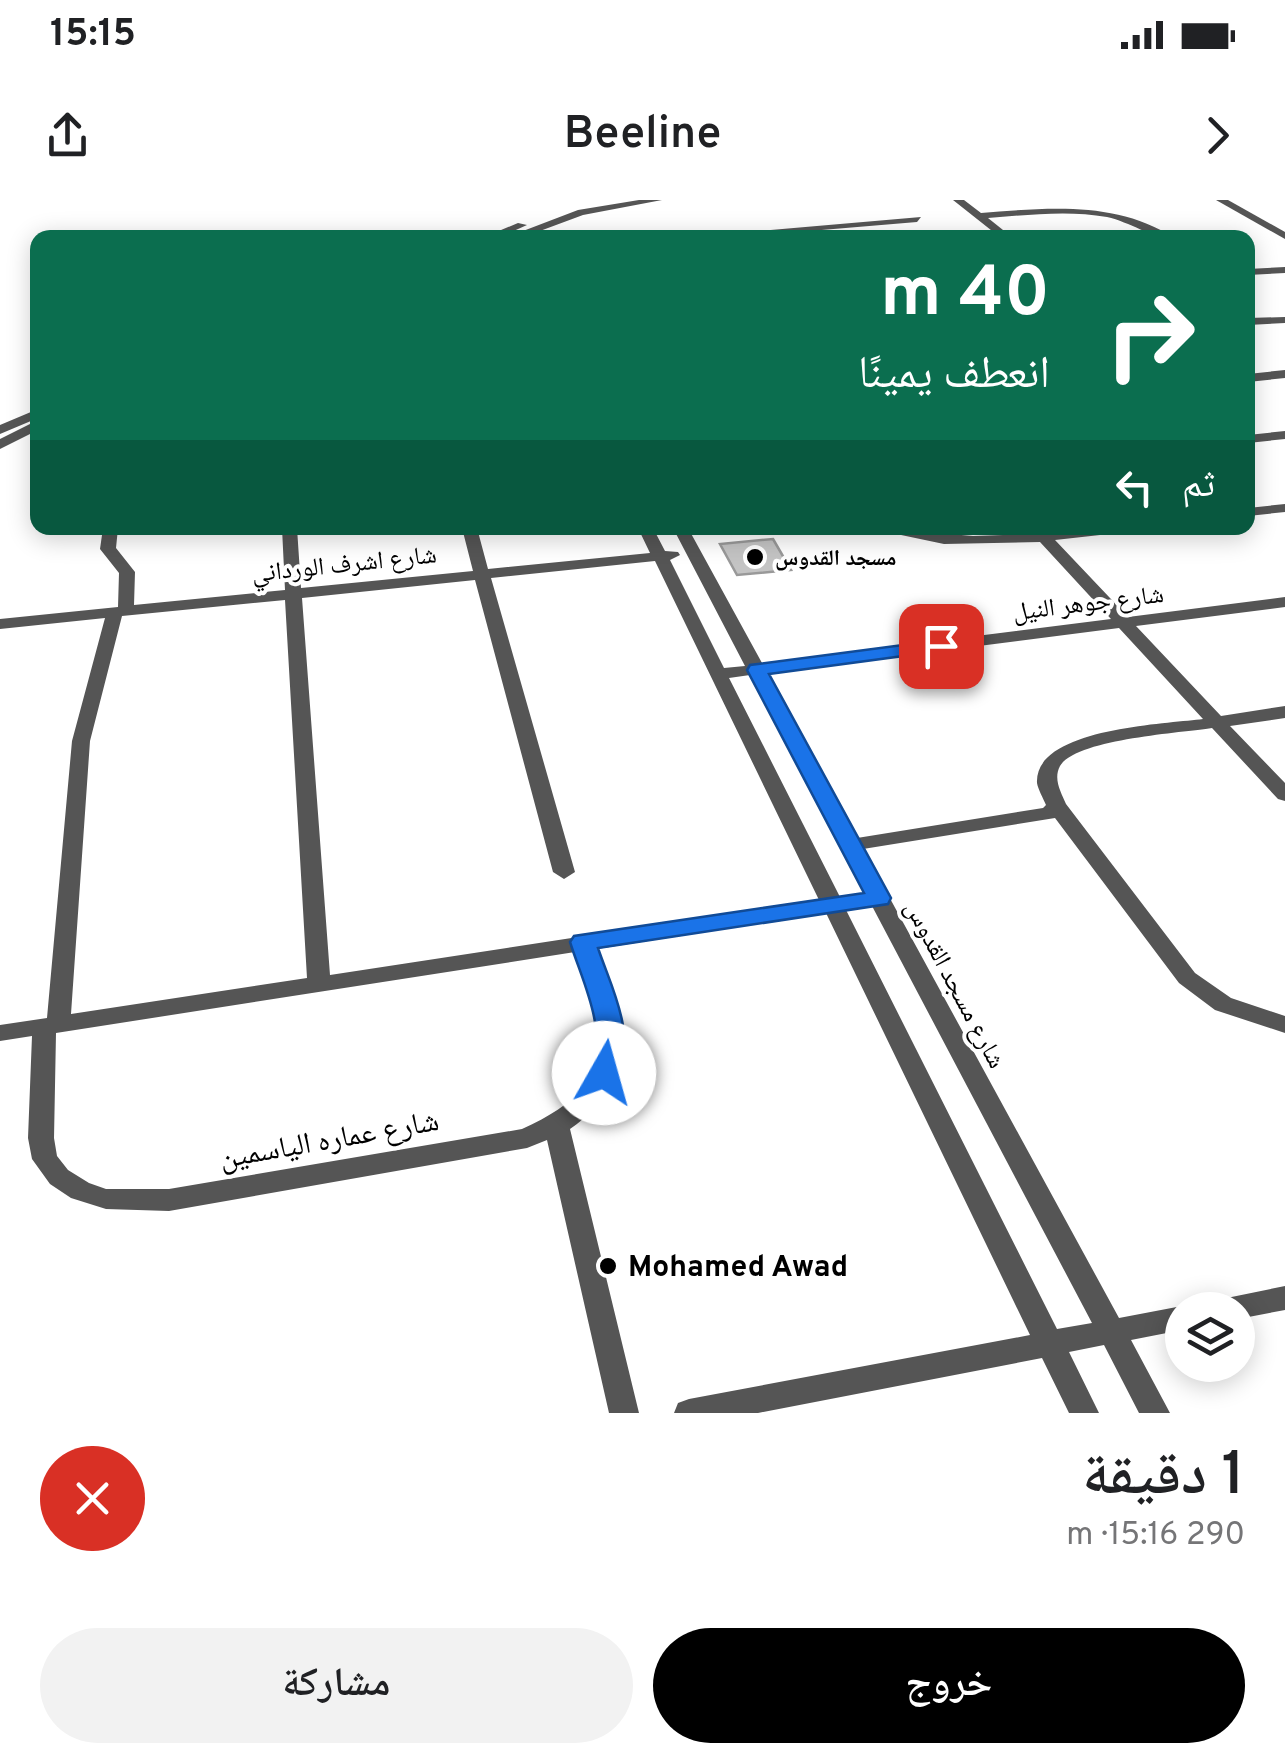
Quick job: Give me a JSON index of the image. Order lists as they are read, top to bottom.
{
  "streets": {
    "street": [
      "شارع اشرف الورداني",
      "شارع جوهر النيل",
      "شارع مسجد القدوس",
      "شارع عماره الياسمين"
    ]
  },
  "crossings": [
    ["شارع اشرف الورداني", "شارع مسجد القدوس"],
    ["شارع جوهر النيل", "شارع مسجد القدوس"]
  ],
  "places": ["مسجد القدوس", "Mohamed Awad"],
  "page": {
    "status": "15:15",
    "header": "Beeline",
    "turn": ["40 m", "انعطف يمينًا"],
    "then": "ثم",
    "heading": ["1 دقيقة", "290 m · 15:16"],
    "buttons": ["خروج", "مشاركة"]
  }
}
